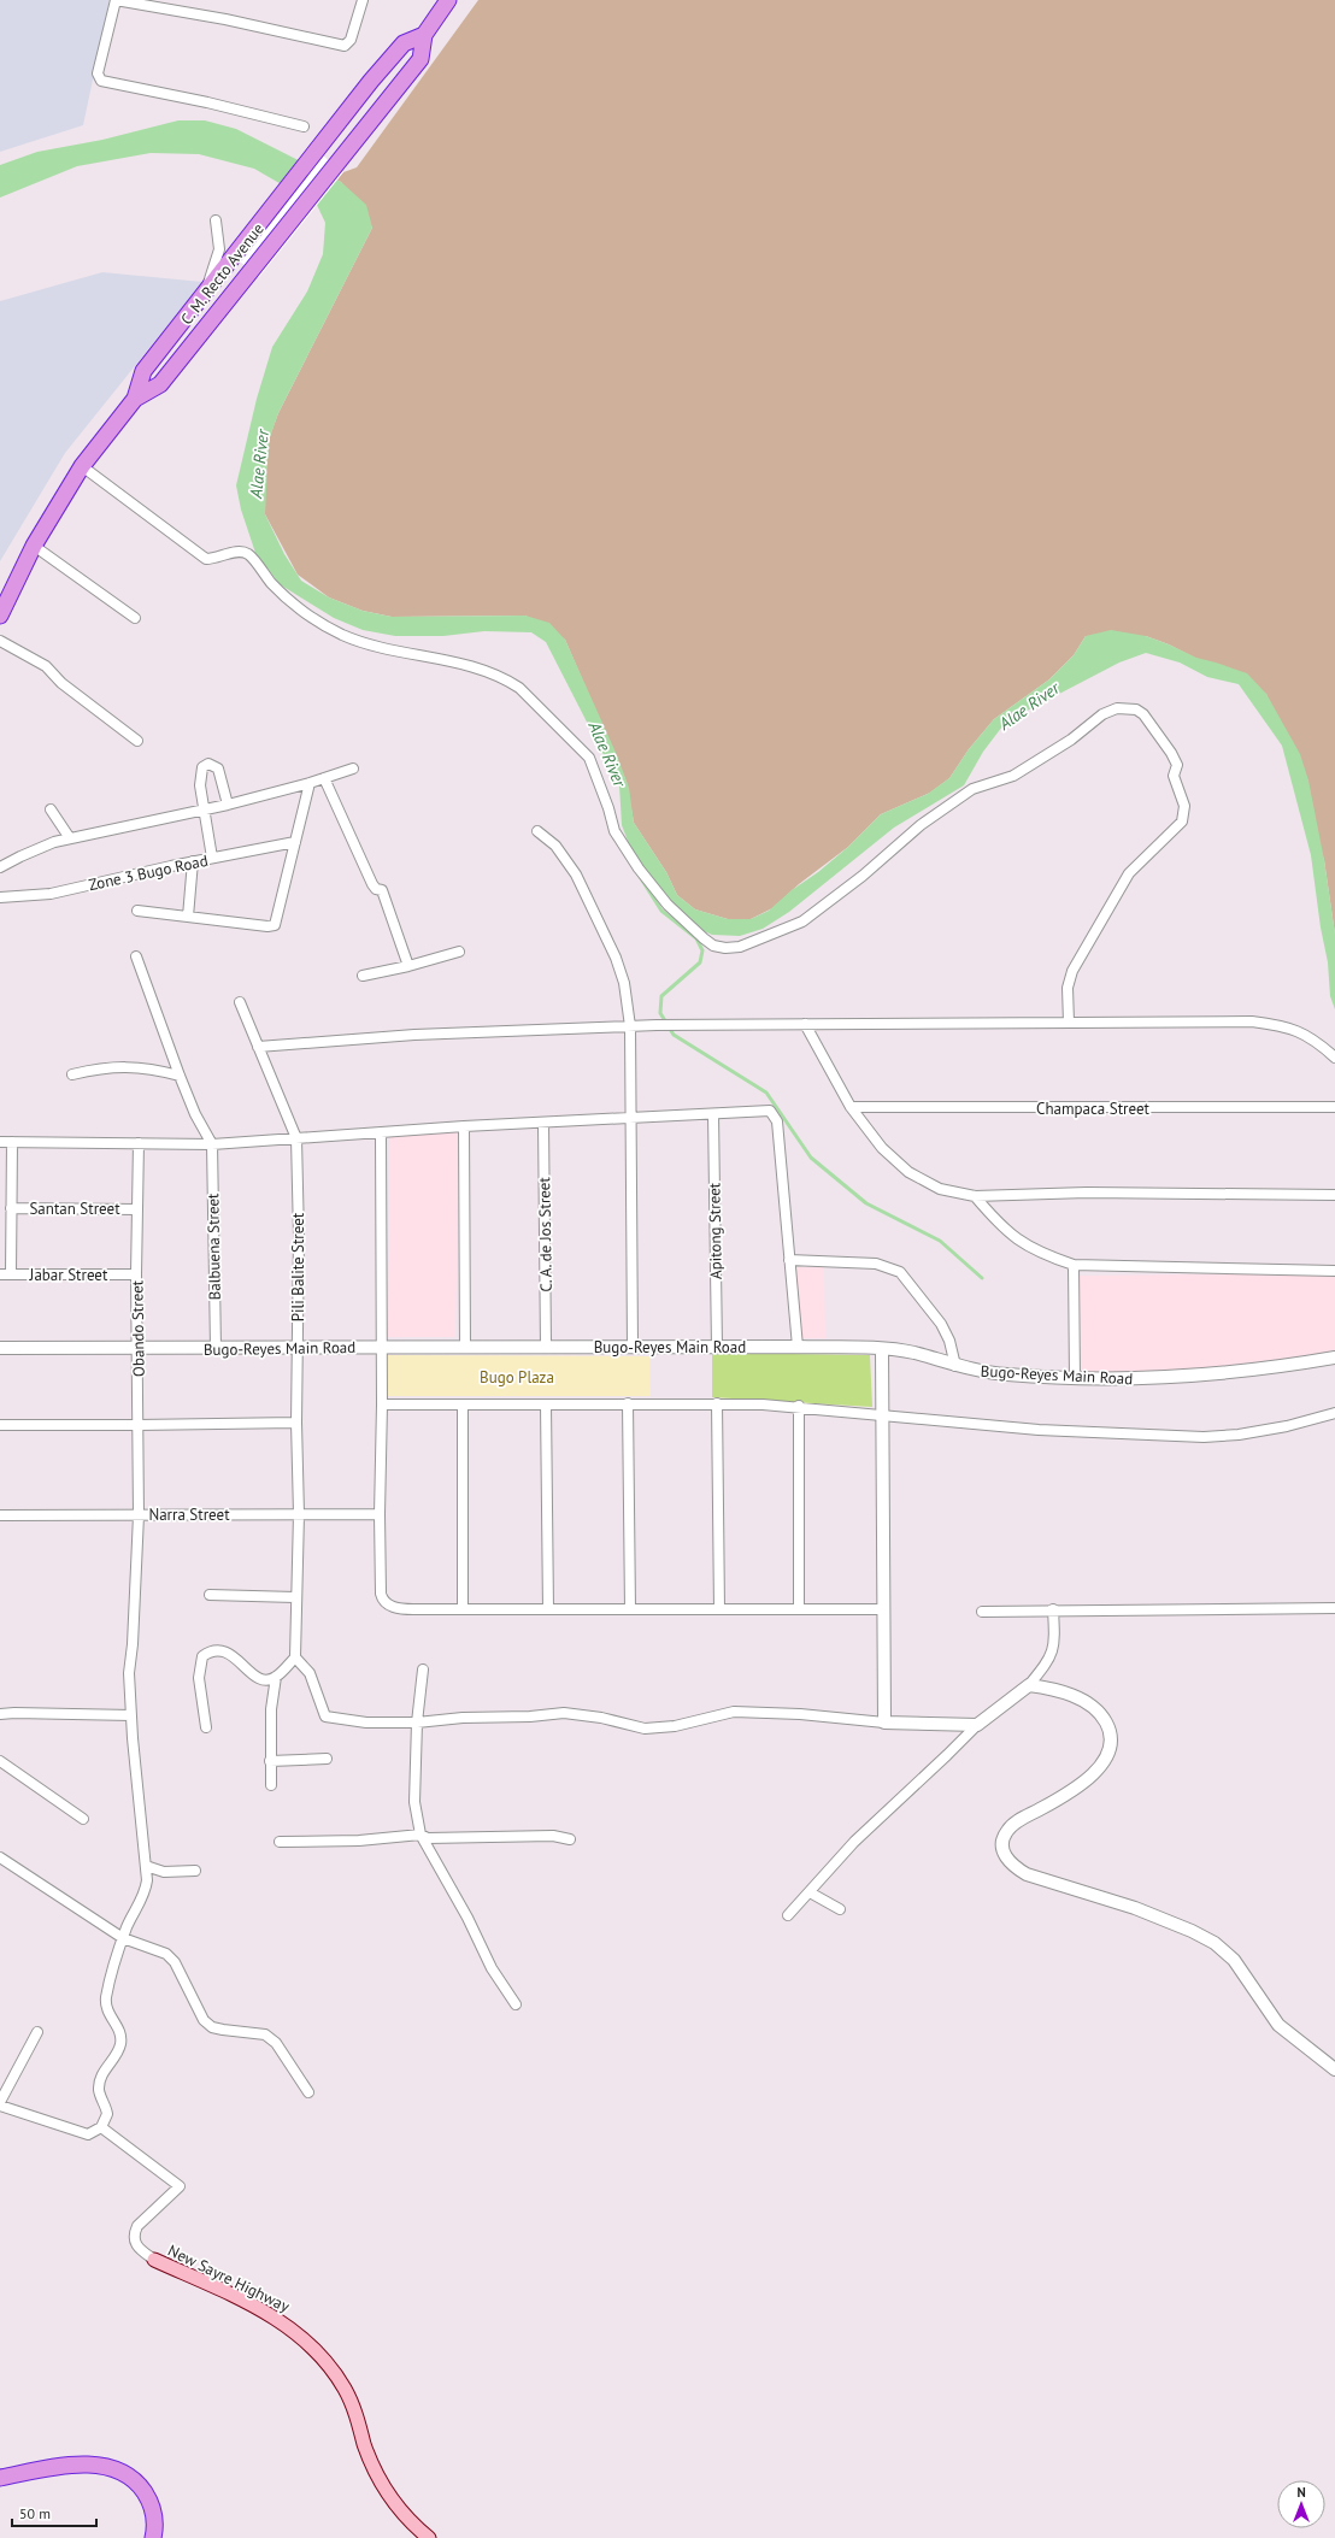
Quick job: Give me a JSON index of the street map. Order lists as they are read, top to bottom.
{
  "streets": {
    "highway": ["C. M. Recto Avenue"],
    "main road": ["New Sayre Highway"],
    "street": [
      "Zone 3 Bugo Road",
      "Champaca Street",
      "Santan Street",
      "Apitong Street",
      "C. A. de Jos Street",
      "Balbuena Street",
      "Pili Balite Street",
      "Jabar Street",
      "Obando Street",
      "Bugo-Reyes Main Road",
      "Narra Street"
    ]
  },
  "crossings": [
    ["Santan Street", "Obando Street"],
    ["Apitong Street", "Bugo-Reyes Main Road"],
    ["C. A. de Jos Street", "Bugo-Reyes Main Road"],
    ["Balbuena Street", "Bugo-Reyes Main Road"],
    ["Pili Balite Street", "Bugo-Reyes Main Road"],
    ["Pili Balite Street", "Narra Street"],
    ["Jabar Street", "Obando Street"],
    ["Obando Street", "Bugo-Reyes Main Road"],
    ["Obando Street", "Narra Street"]
  ],
  "water": ["Alae River"],
  "parks": ["Bugo Plaza"],
  "scale_bar": "50 m",
  "north": "top"
}
